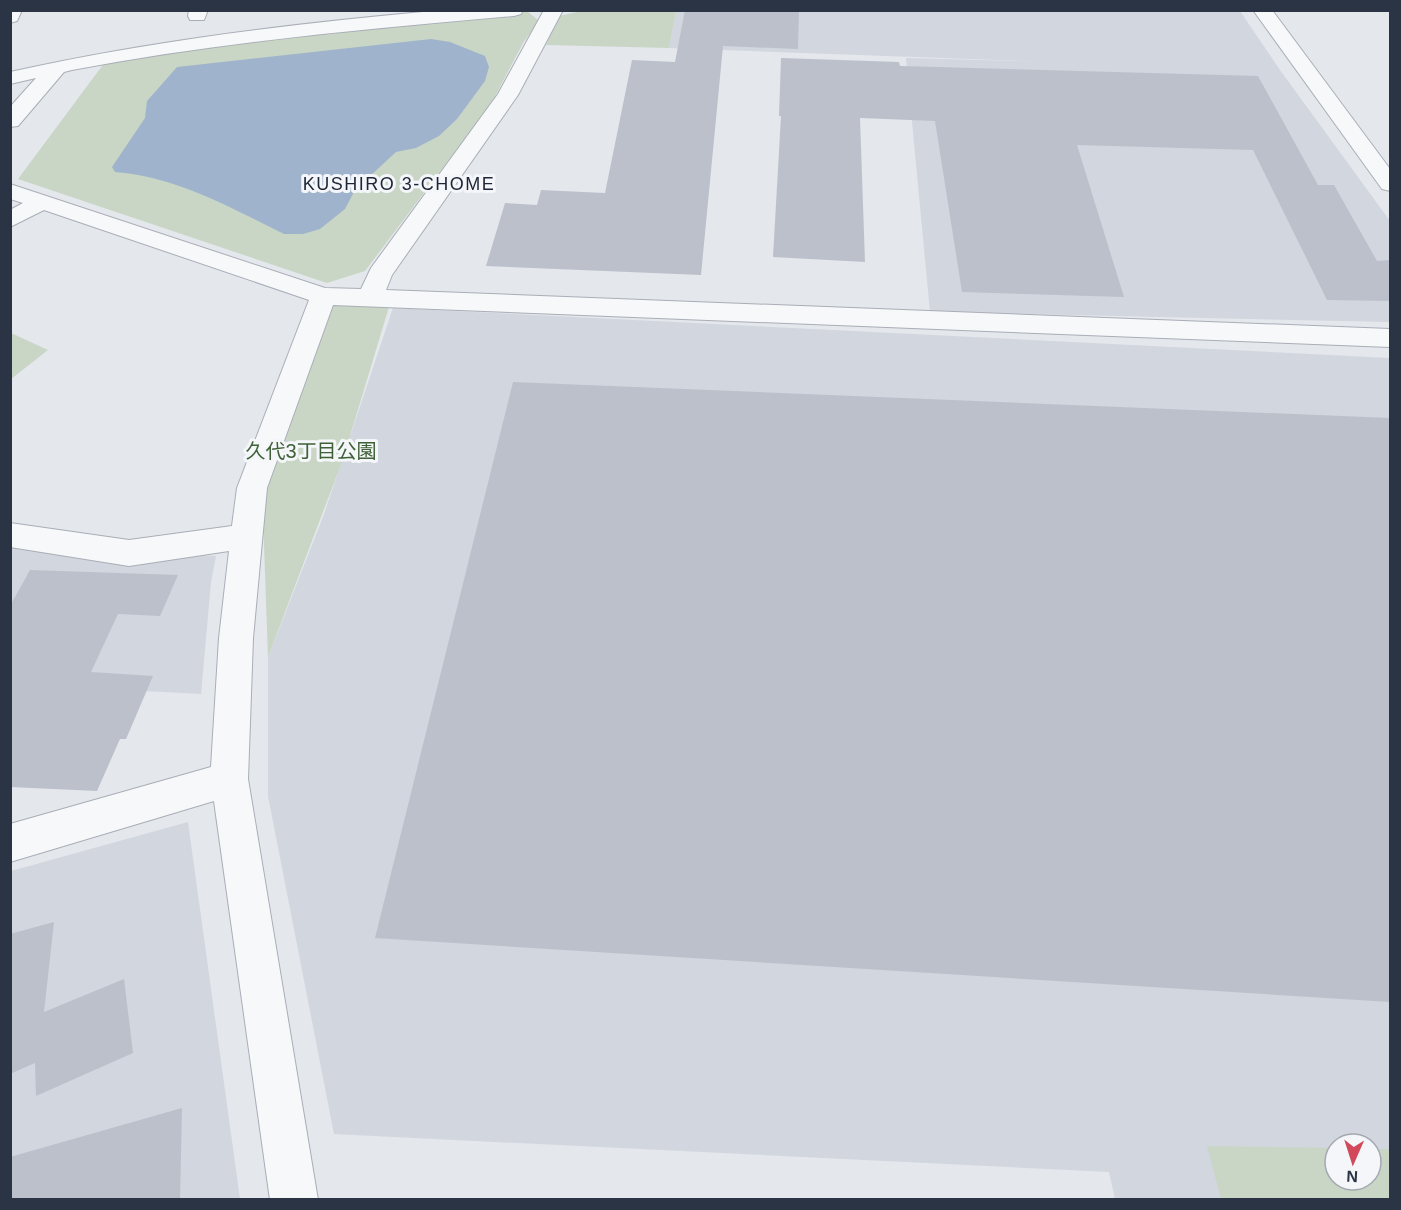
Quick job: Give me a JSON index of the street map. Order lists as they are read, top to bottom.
{
  "districts": ["KUSHIRO 3-CHOME"],
  "parks": ["久代3丁目公園"],
  "north": "bottom"
}
